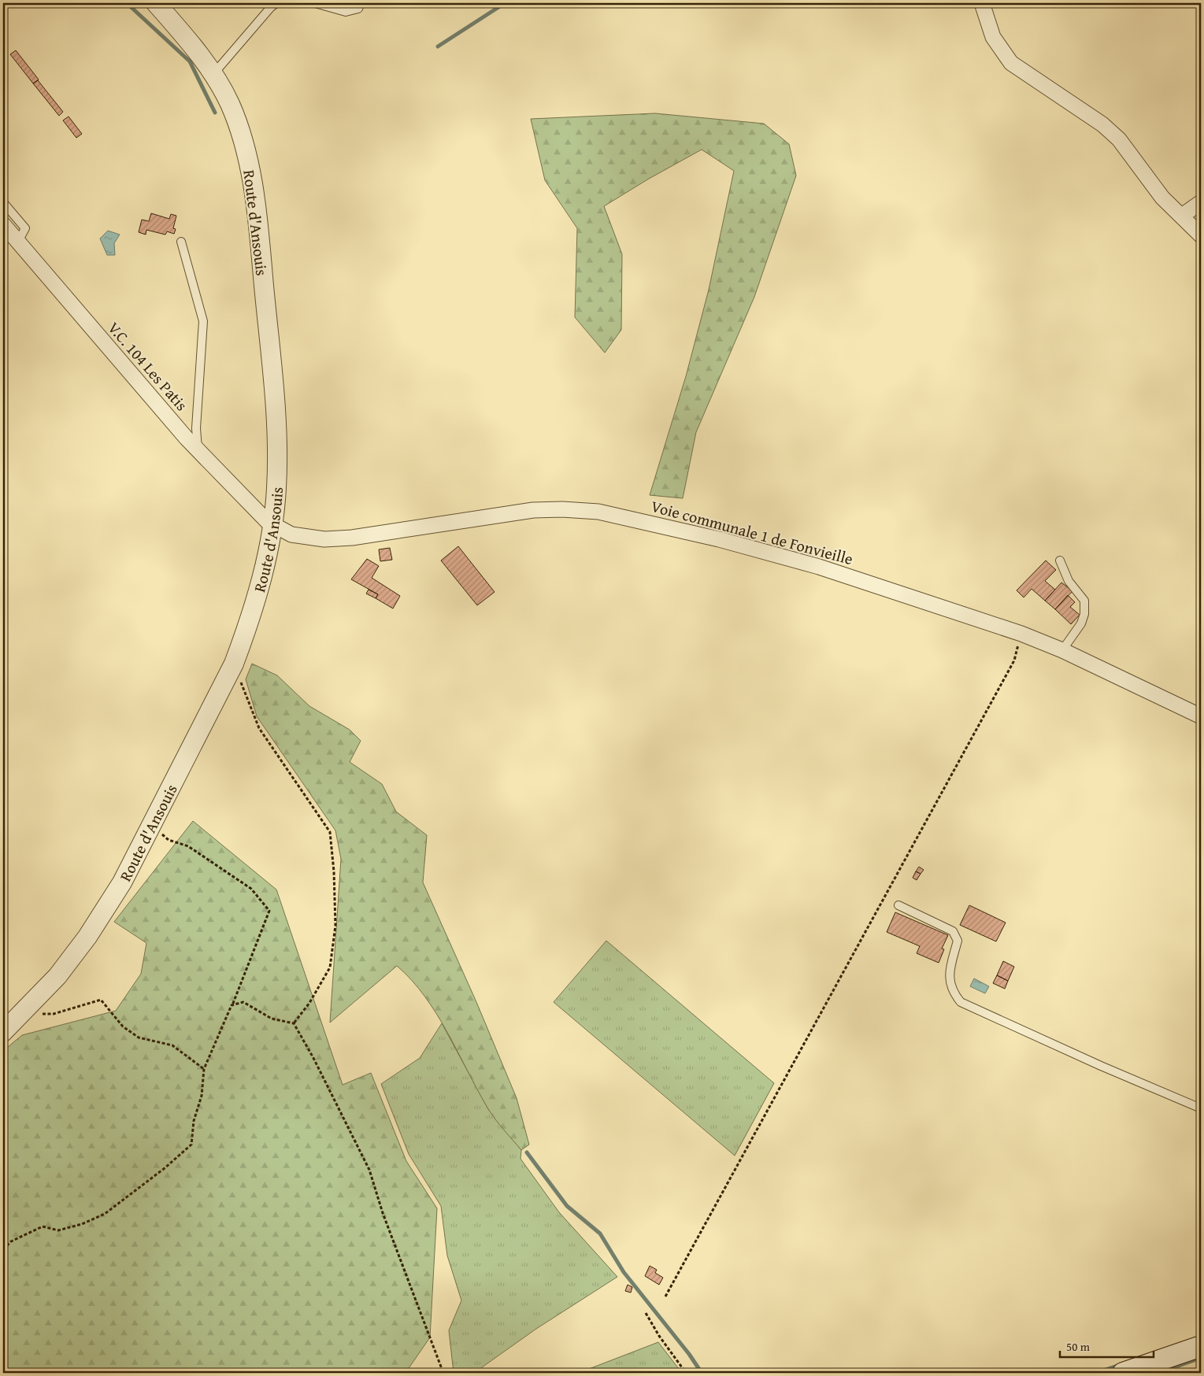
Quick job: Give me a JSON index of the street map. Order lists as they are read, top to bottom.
{
  "streets": {
    "street": ["Route d'Ansouis", "V.C. 104 Les Patis", "Voie communale 1 de Fonvieille"]
  },
  "crossings": [
    ["Route d'Ansouis", "V.C. 104 Les Patis"],
    ["Route d'Ansouis", "Voie communale 1 de Fonvieille"],
    ["V.C. 104 Les Patis", "Voie communale 1 de Fonvieille"]
  ],
  "scale_bar": "50 m"
}
